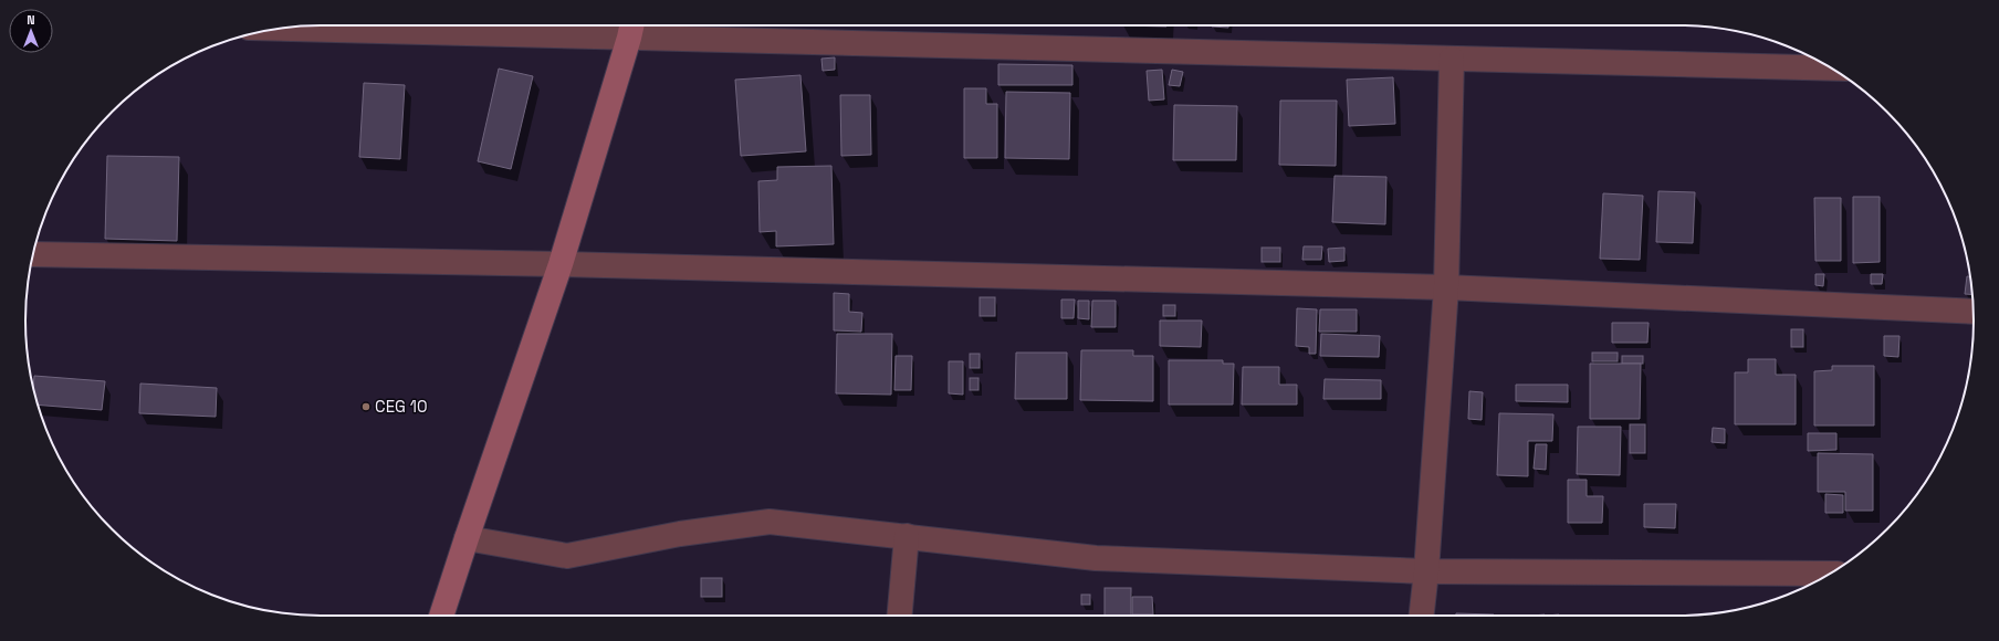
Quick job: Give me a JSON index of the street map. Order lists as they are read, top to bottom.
{
  "places": ["CEG 10"],
  "north": "top"
}
